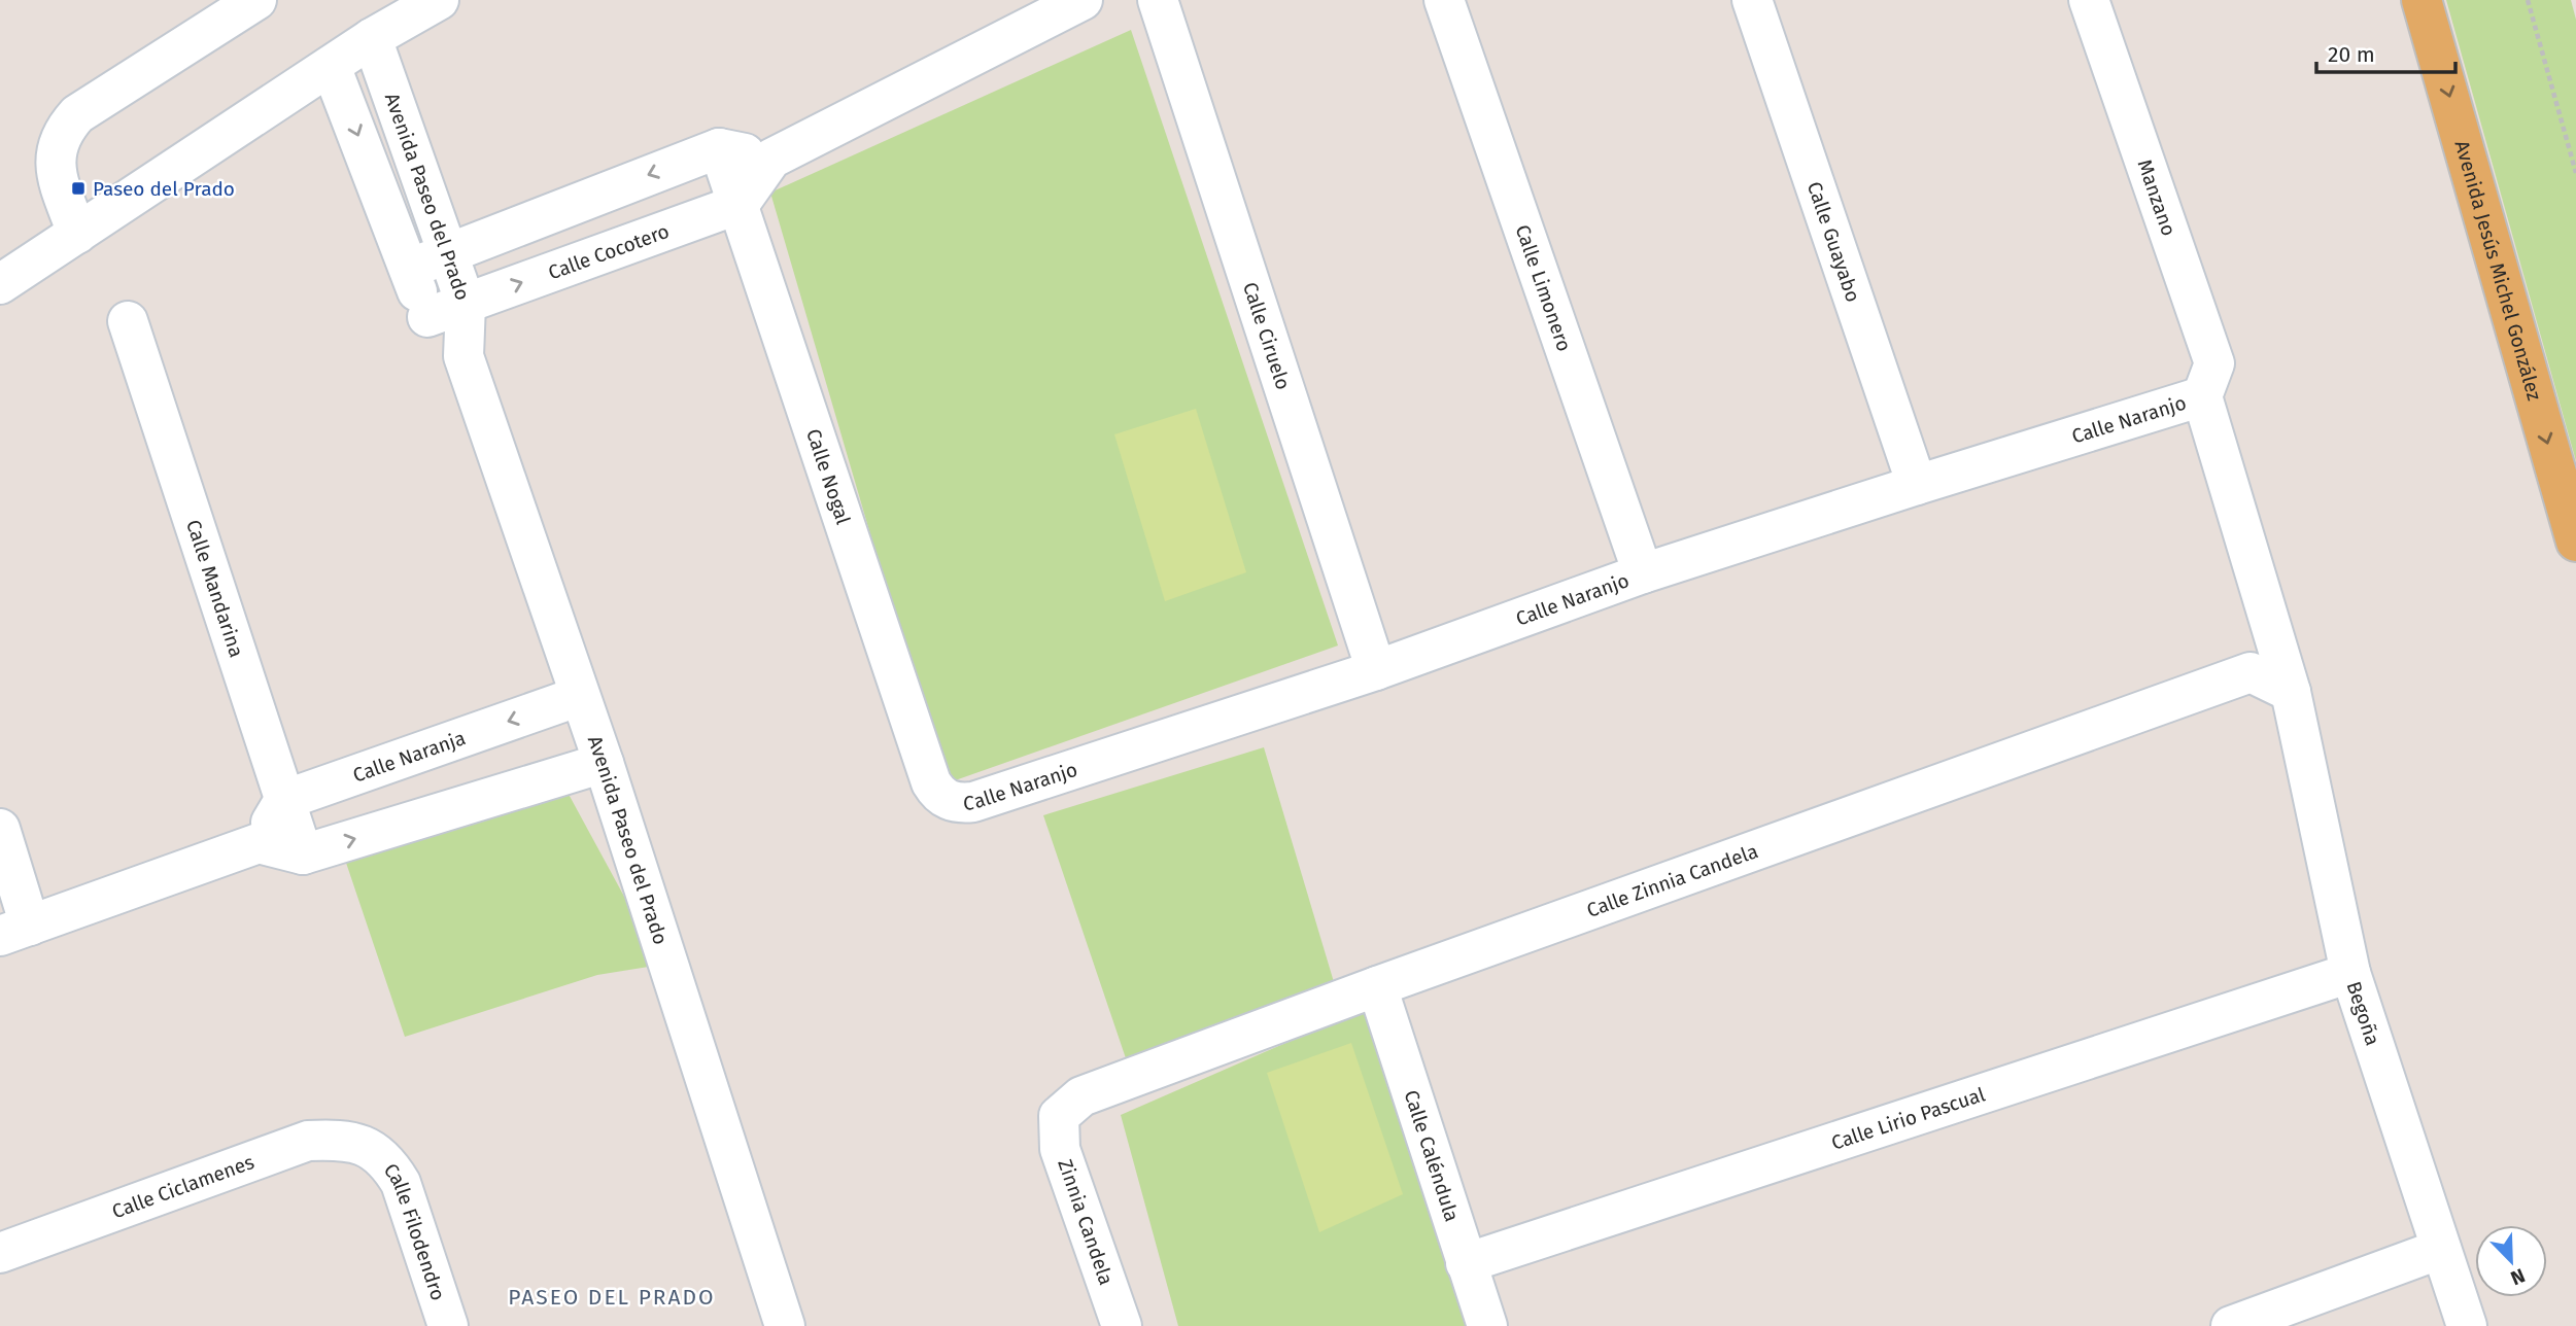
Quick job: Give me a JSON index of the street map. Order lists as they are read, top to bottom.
{
  "streets": {
    "main road": ["Avenida Jesús Michel González"],
    "street": [
      "Avenida Paseo del Prado",
      "Manzano",
      "Calle Guayabo",
      "Calle Cocotero",
      "Calle Limonero",
      "Calle Ciruelo",
      "Calle Naranjo",
      "Calle Nogal",
      "Calle Mandarina",
      "Calle Naranja",
      "Calle Zinnia Candela",
      "Begoña",
      "Calle Lirio Pascual",
      "Calle Caléndula",
      "Calle Ciclamenes",
      "Zinnia Candela",
      "Calle Filodendro"
    ]
  },
  "crossings": [
    ["Avenida Paseo del Prado", "Calle Cocotero"],
    ["Avenida Paseo del Prado", "Calle Naranja"],
    ["Manzano", "Calle Naranjo"],
    ["Manzano", "Begoña"],
    ["Calle Guayabo", "Calle Naranjo"],
    ["Calle Cocotero", "Calle Nogal"],
    ["Calle Limonero", "Calle Naranjo"],
    ["Calle Ciruelo", "Calle Naranjo"],
    ["Calle Naranjo", "Calle Nogal"],
    ["Calle Naranjo", "Begoña"],
    ["Calle Mandarina", "Calle Naranja"],
    ["Calle Zinnia Candela", "Begoña"],
    ["Calle Zinnia Candela", "Calle Caléndula"],
    ["Calle Zinnia Candela", "Zinnia Candela"],
    ["Begoña", "Calle Lirio Pascual"],
    ["Calle Lirio Pascual", "Calle Caléndula"],
    ["Calle Ciclamenes", "Calle Filodendro"]
  ],
  "one_way": ["Avenida Jesús Michel González"],
  "districts": ["PASEO DEL PRADO"],
  "places": {
    "transit": ["Paseo del Prado"]
  },
  "scale_bar": "20 m",
  "north": "bottom right"
}
